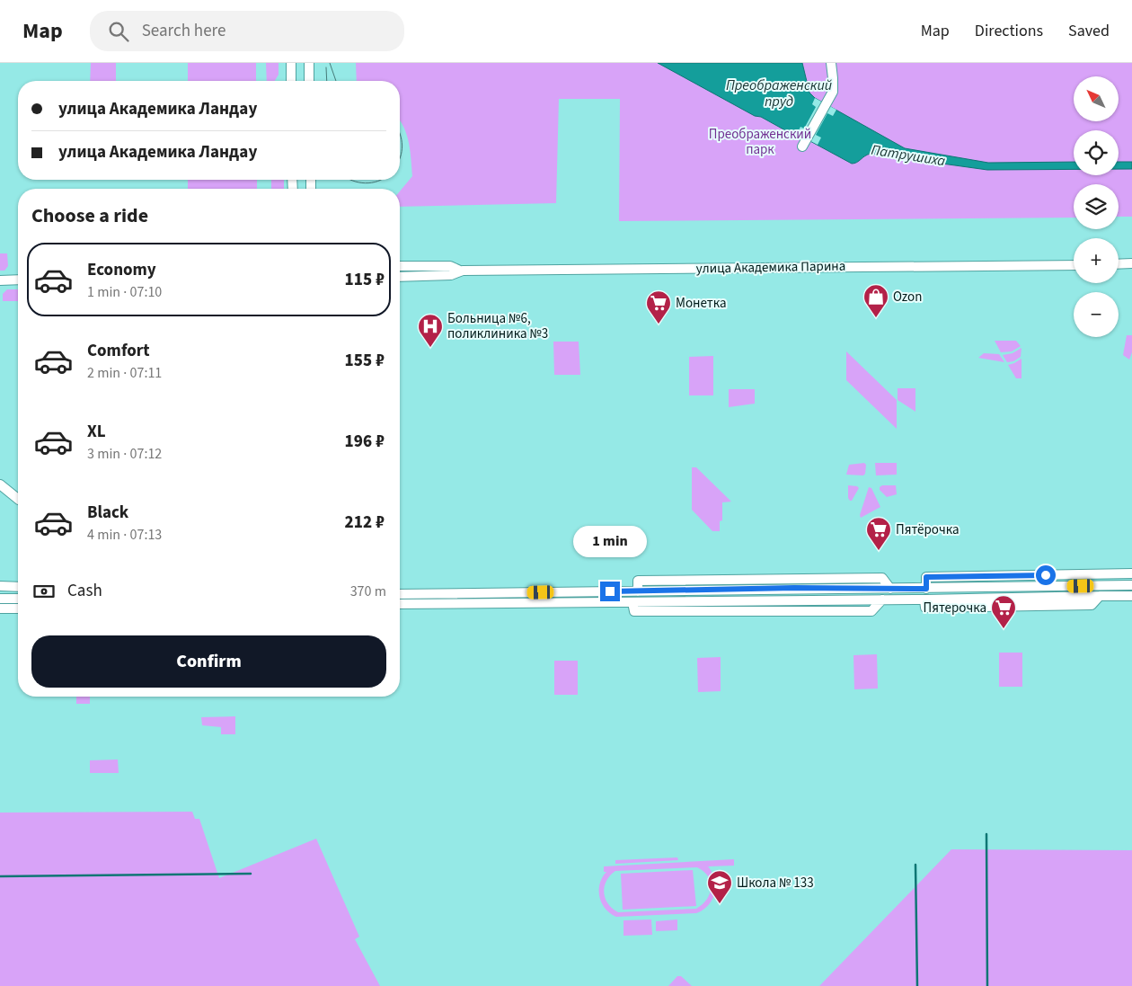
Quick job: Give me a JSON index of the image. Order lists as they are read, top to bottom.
{
  "streets": {
    "street": ["улица Академика Парина"]
  },
  "water": ["Преображенский пруд", "Патрушиха"],
  "parks": ["Преображенский парк"],
  "places": {
    "shop": ["Ozon"],
    "supermarket": ["Монетка", "Пятёрочка", "Пятерочка"],
    "hospital": ["Больница №6, поликлиника №3"],
    "school or university": ["Школа № 133"]
  },
  "north": "top left",
  "page": {
    "header": "Map",
    "search": "Search here",
    "nav": ["Map", "Directions", "Saved"],
    "map_buttons": ["+", "−"],
    "banner": ["улица Академика Ландау", "улица Академика Ландау"],
    "heading": "Choose a ride",
    "list": [
      {
        "name": "Economy",
        "note": "1 min · 07:10",
        "value": "115 ₽"
      },
      {
        "name": "Comfort",
        "note": "2 min · 07:11",
        "value": "155 ₽"
      },
      {
        "name": "XL",
        "note": "3 min · 07:12",
        "value": "196 ₽"
      },
      {
        "name": "Black",
        "note": "4 min · 07:13",
        "value": "212 ₽"
      }
    ],
    "bubble": "1 min",
    "pay": ["Cash", "370 m"],
    "buttons": "Confirm"
  }
}
